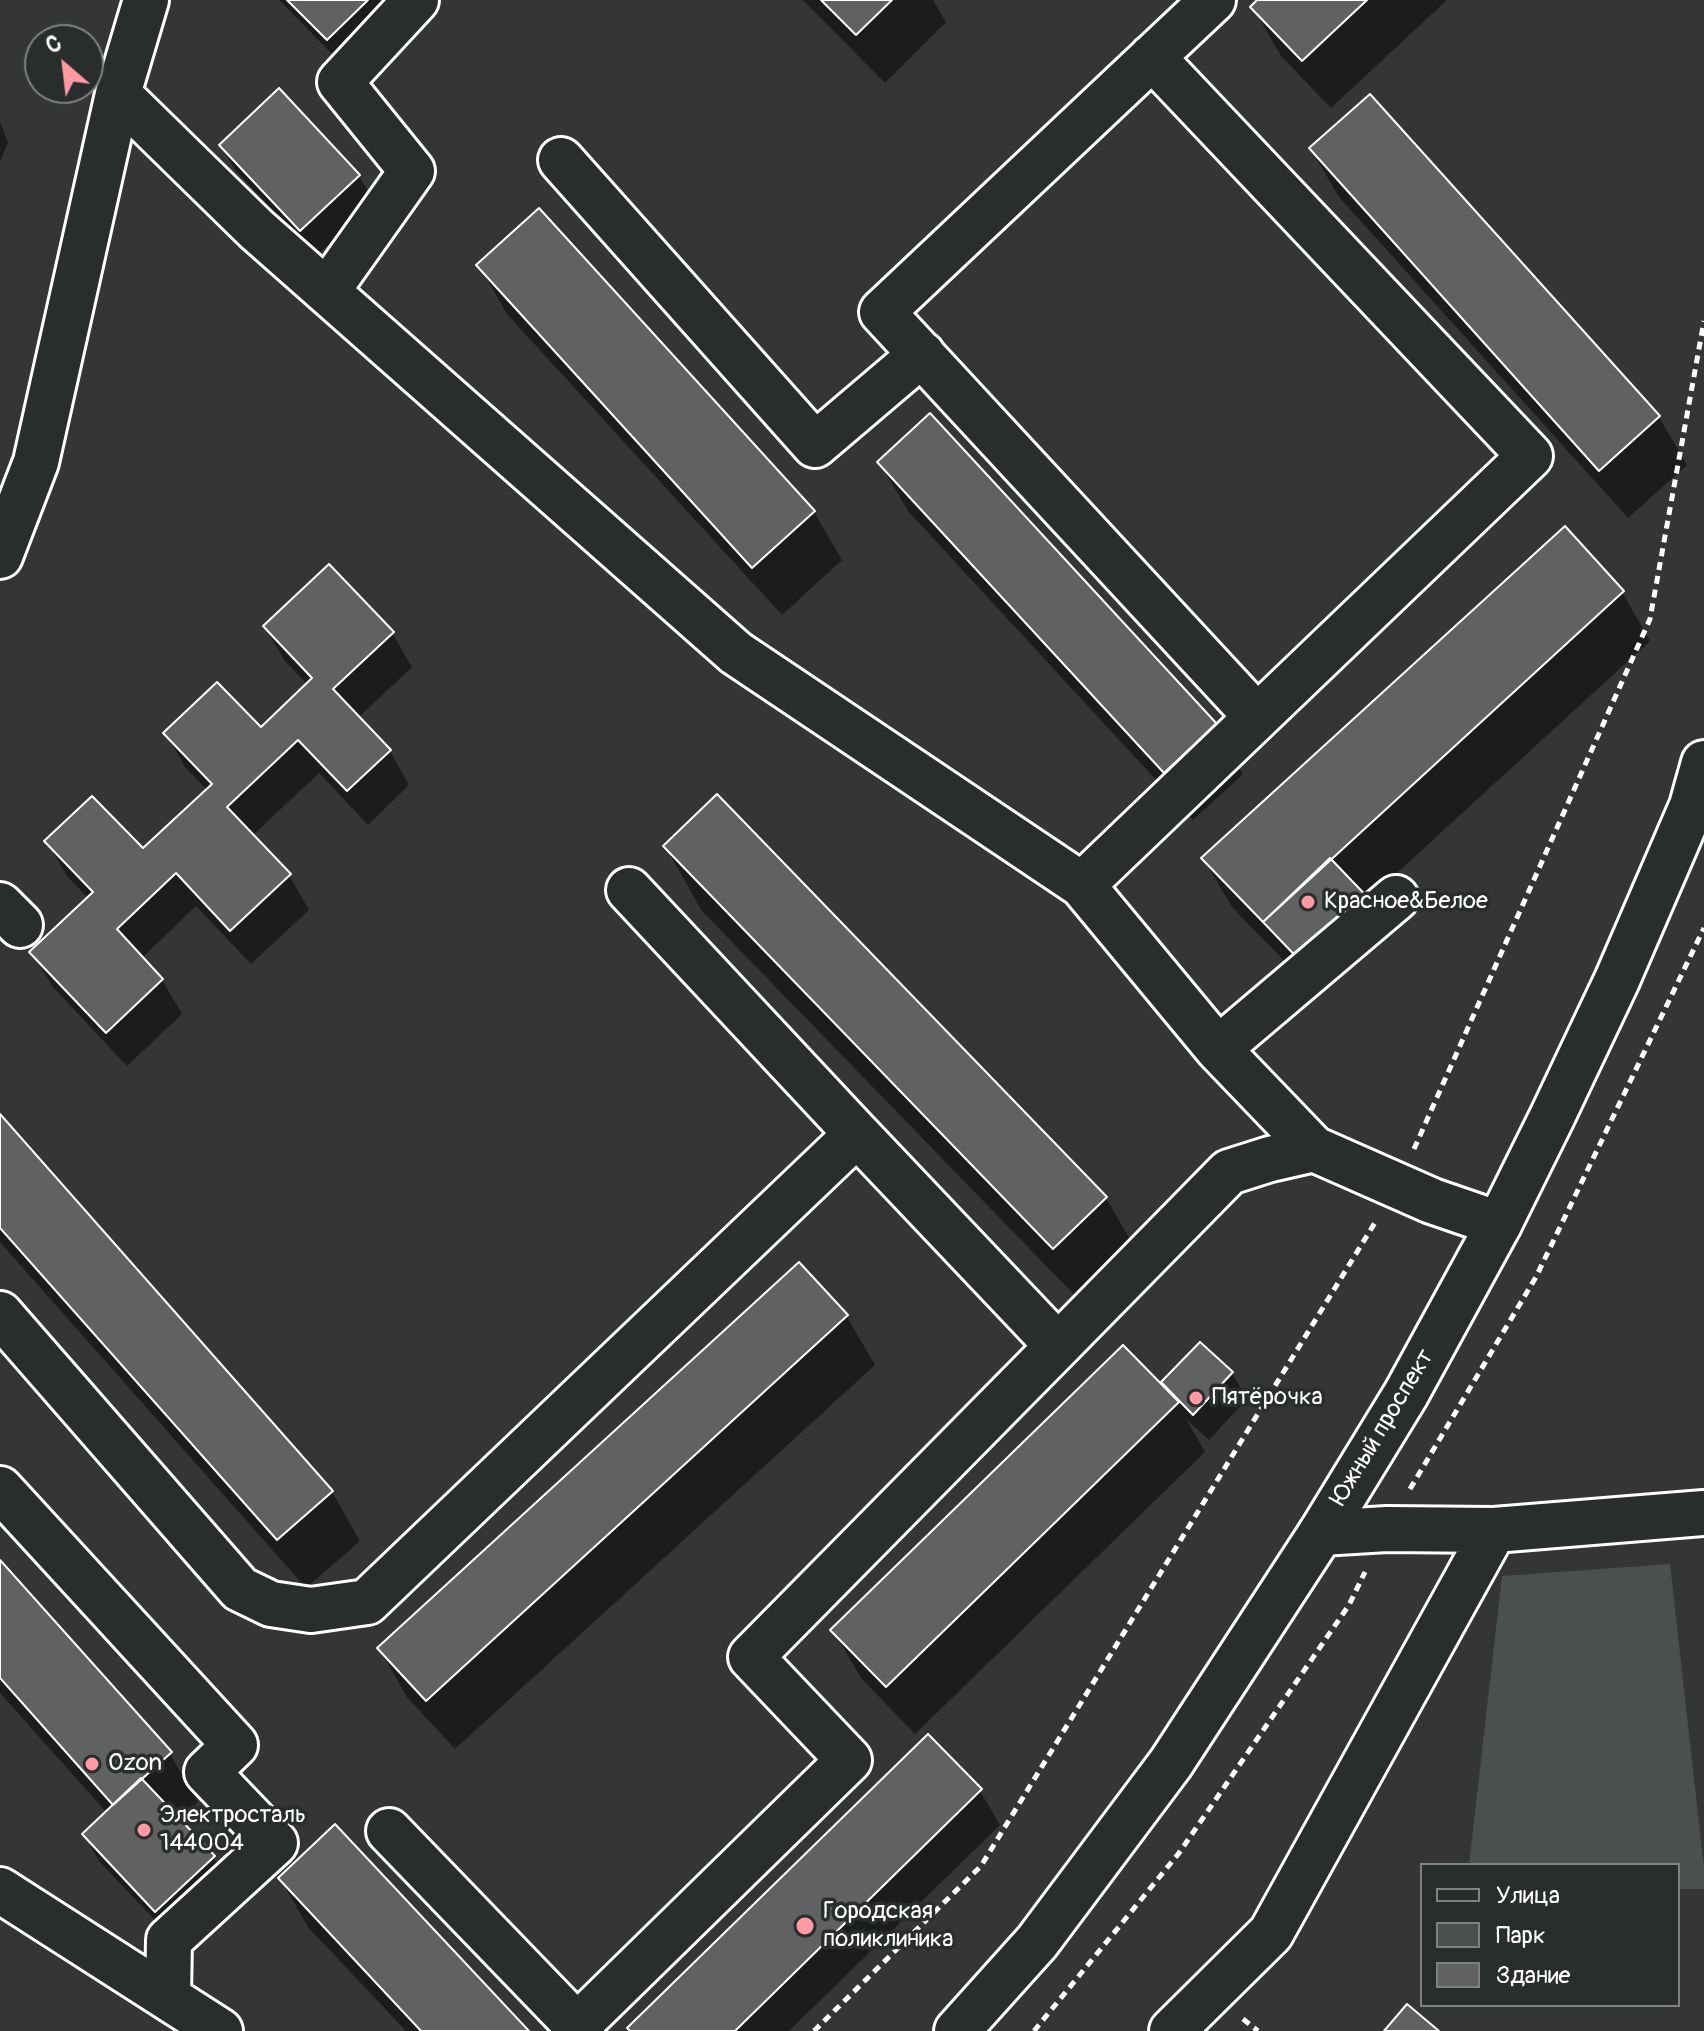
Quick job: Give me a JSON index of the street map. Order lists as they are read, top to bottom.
{
  "streets": {
    "main road": ["Южный проспект"]
  },
  "places": [
    "Красное&Белое",
    "Пятёрочка",
    "Ozon",
    "Электросталь 144004",
    "Городская поликлиника"
  ],
  "legend": ["Улица", "Парк", "Здание"],
  "north": "top left"
}
